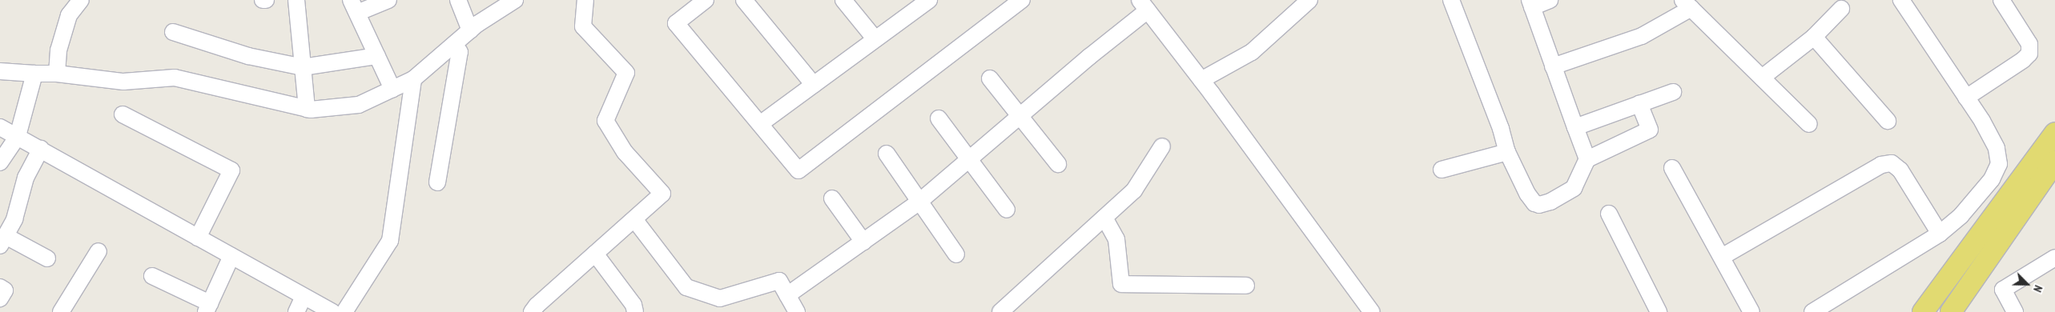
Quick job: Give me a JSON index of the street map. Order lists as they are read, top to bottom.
{
  "north": "bottom right"
}
